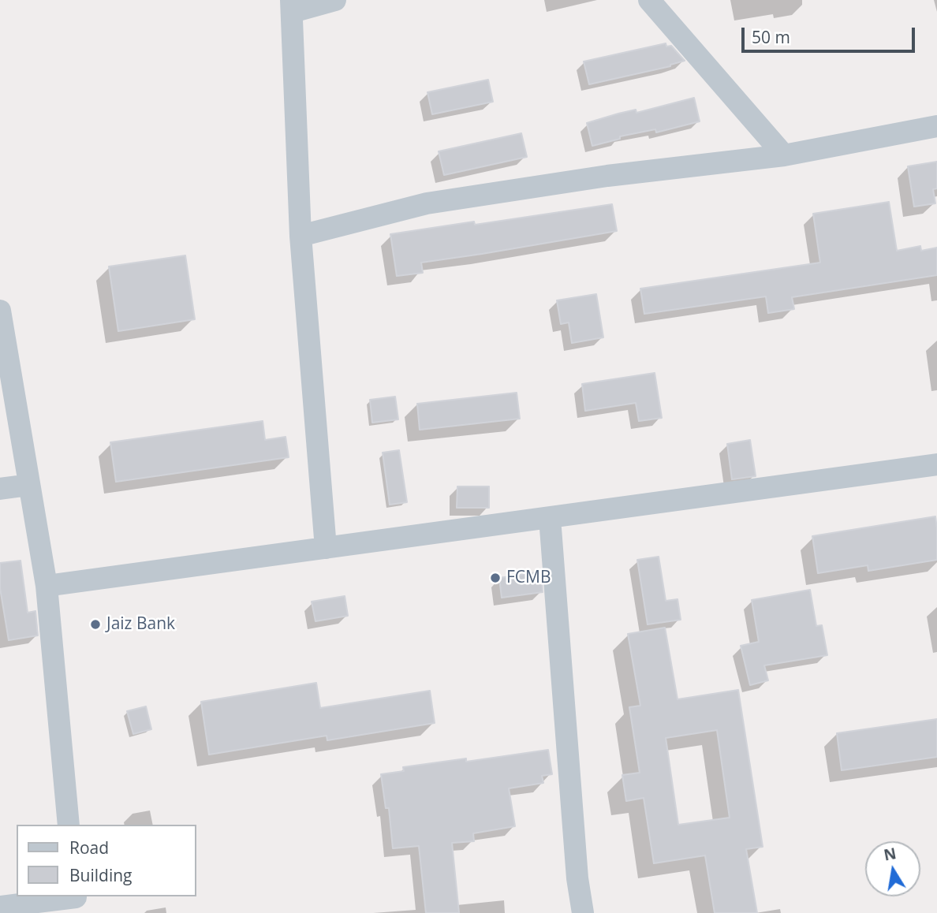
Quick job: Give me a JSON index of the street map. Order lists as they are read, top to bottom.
{
  "places": ["FCMB", "Jaiz Bank"],
  "legend": ["Road", "Building"],
  "scale_bar": "50 m",
  "north": "top"
}
